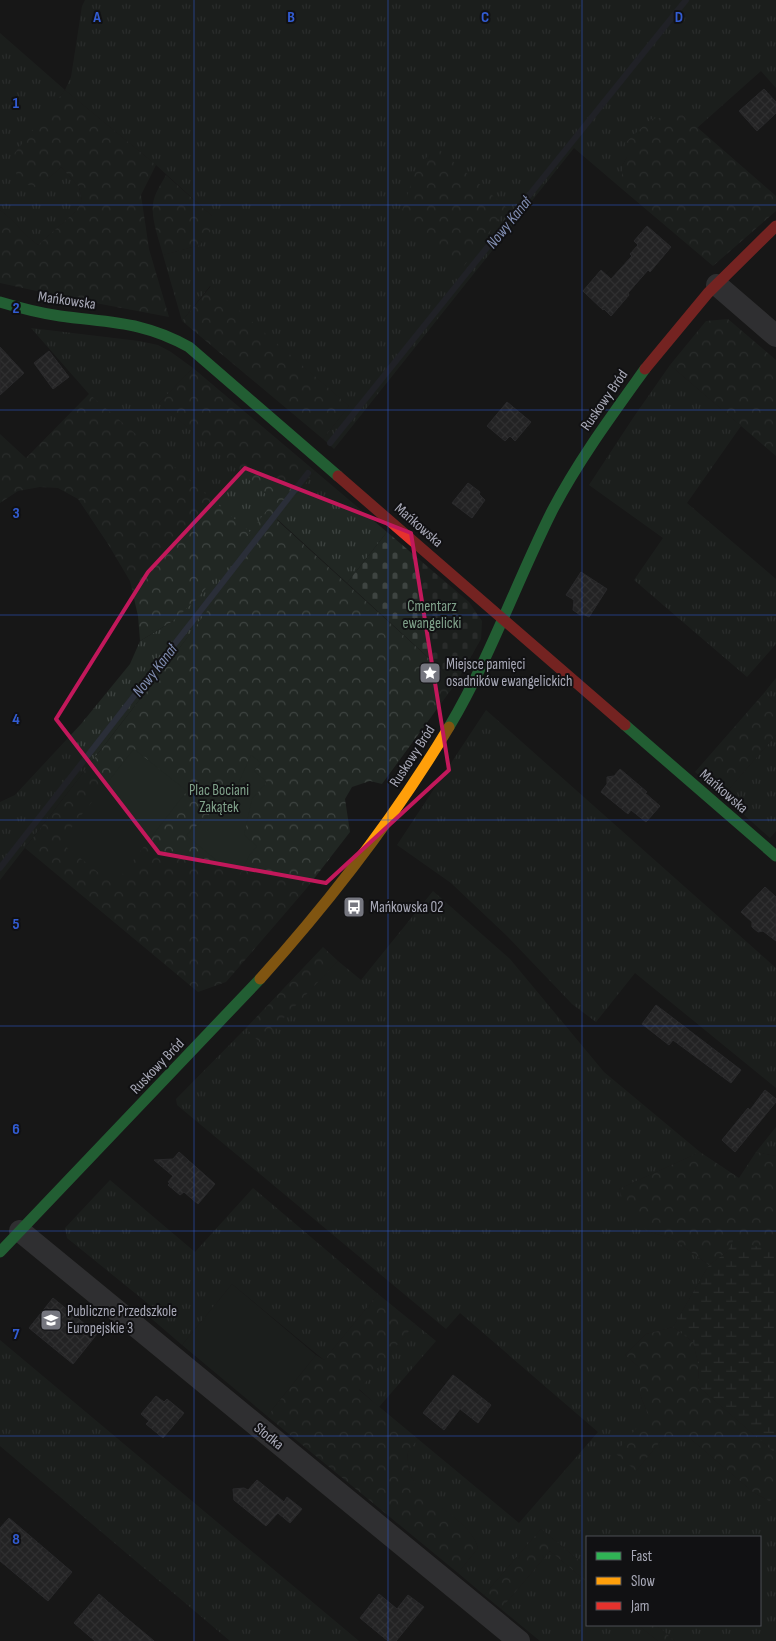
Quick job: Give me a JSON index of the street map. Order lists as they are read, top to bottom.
{
  "streets": {
    "street": ["Mańkowska", "Ruskowy Bród", "Słodka"]
  },
  "crossings": [
    ["Mańkowska", "Ruskowy Bród"],
    ["Ruskowy Bród", "Słodka"]
  ],
  "water": ["Nowy Kanał"],
  "parks": ["Cmentarz ewangelicki", "Plac Bociani Zakątek"],
  "places": {
    "place": ["Miejsce pamięci osadników ewangelickich"],
    "bus stop": ["Mańkowska 02"],
    "school or university": ["Publiczne Przedszkole Europejskie 3"]
  },
  "legend": ["Fast", "Slow", "Jam"],
  "grid": {
    "columns": [
      "A",
      "B",
      "C",
      "D"
    ],
    "rows": [
      "1",
      "2",
      "3",
      "4",
      "5",
      "6",
      "7",
      "8"
    ]
  }
}
